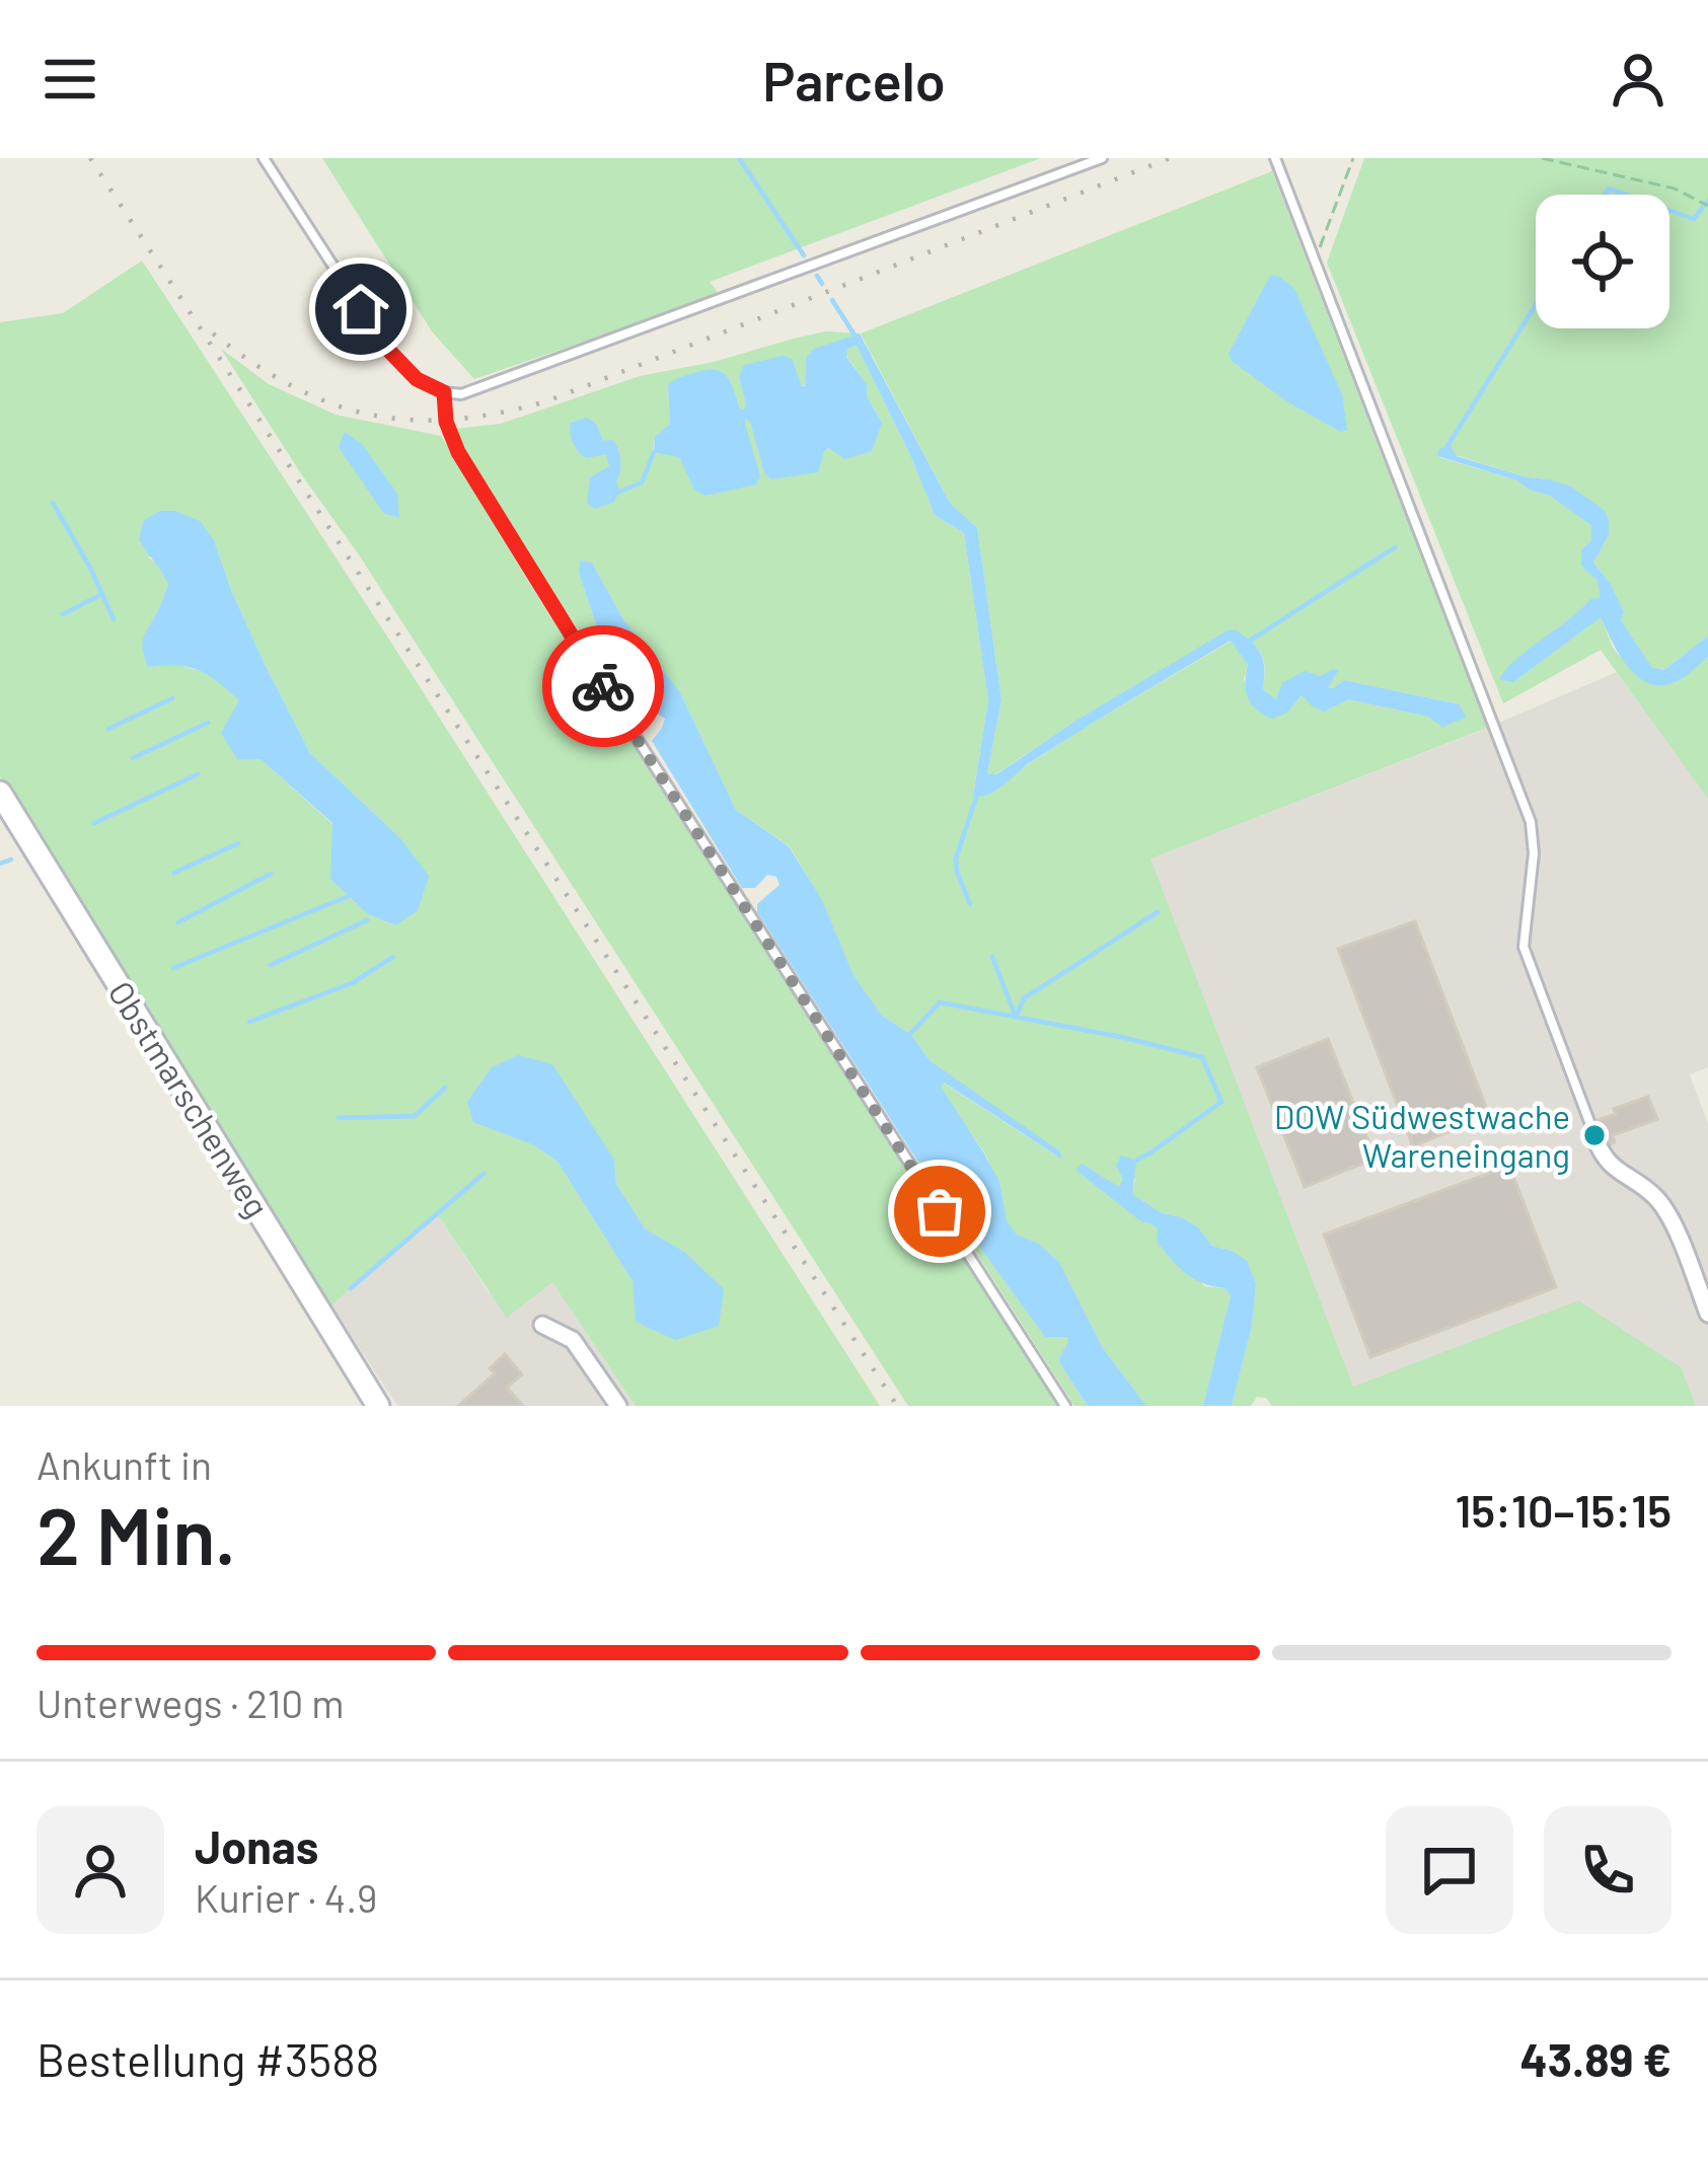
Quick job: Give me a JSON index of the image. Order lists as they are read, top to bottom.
{
  "streets": {
    "main road": ["Obstmarschenweg"]
  },
  "places": ["DOW Südwestwache Wareneingang"],
  "page": {
    "header": "Parcelo",
    "heading": ["2 Min.", "Ankunft in", "15:10–15:15"],
    "panel": [
      "Jonas",
      "Kurier · 4.9",
      "Bestellung #3588",
      "43.89 €"
    ],
    "bar": "Unterwegs · 210 m"
  }
}
